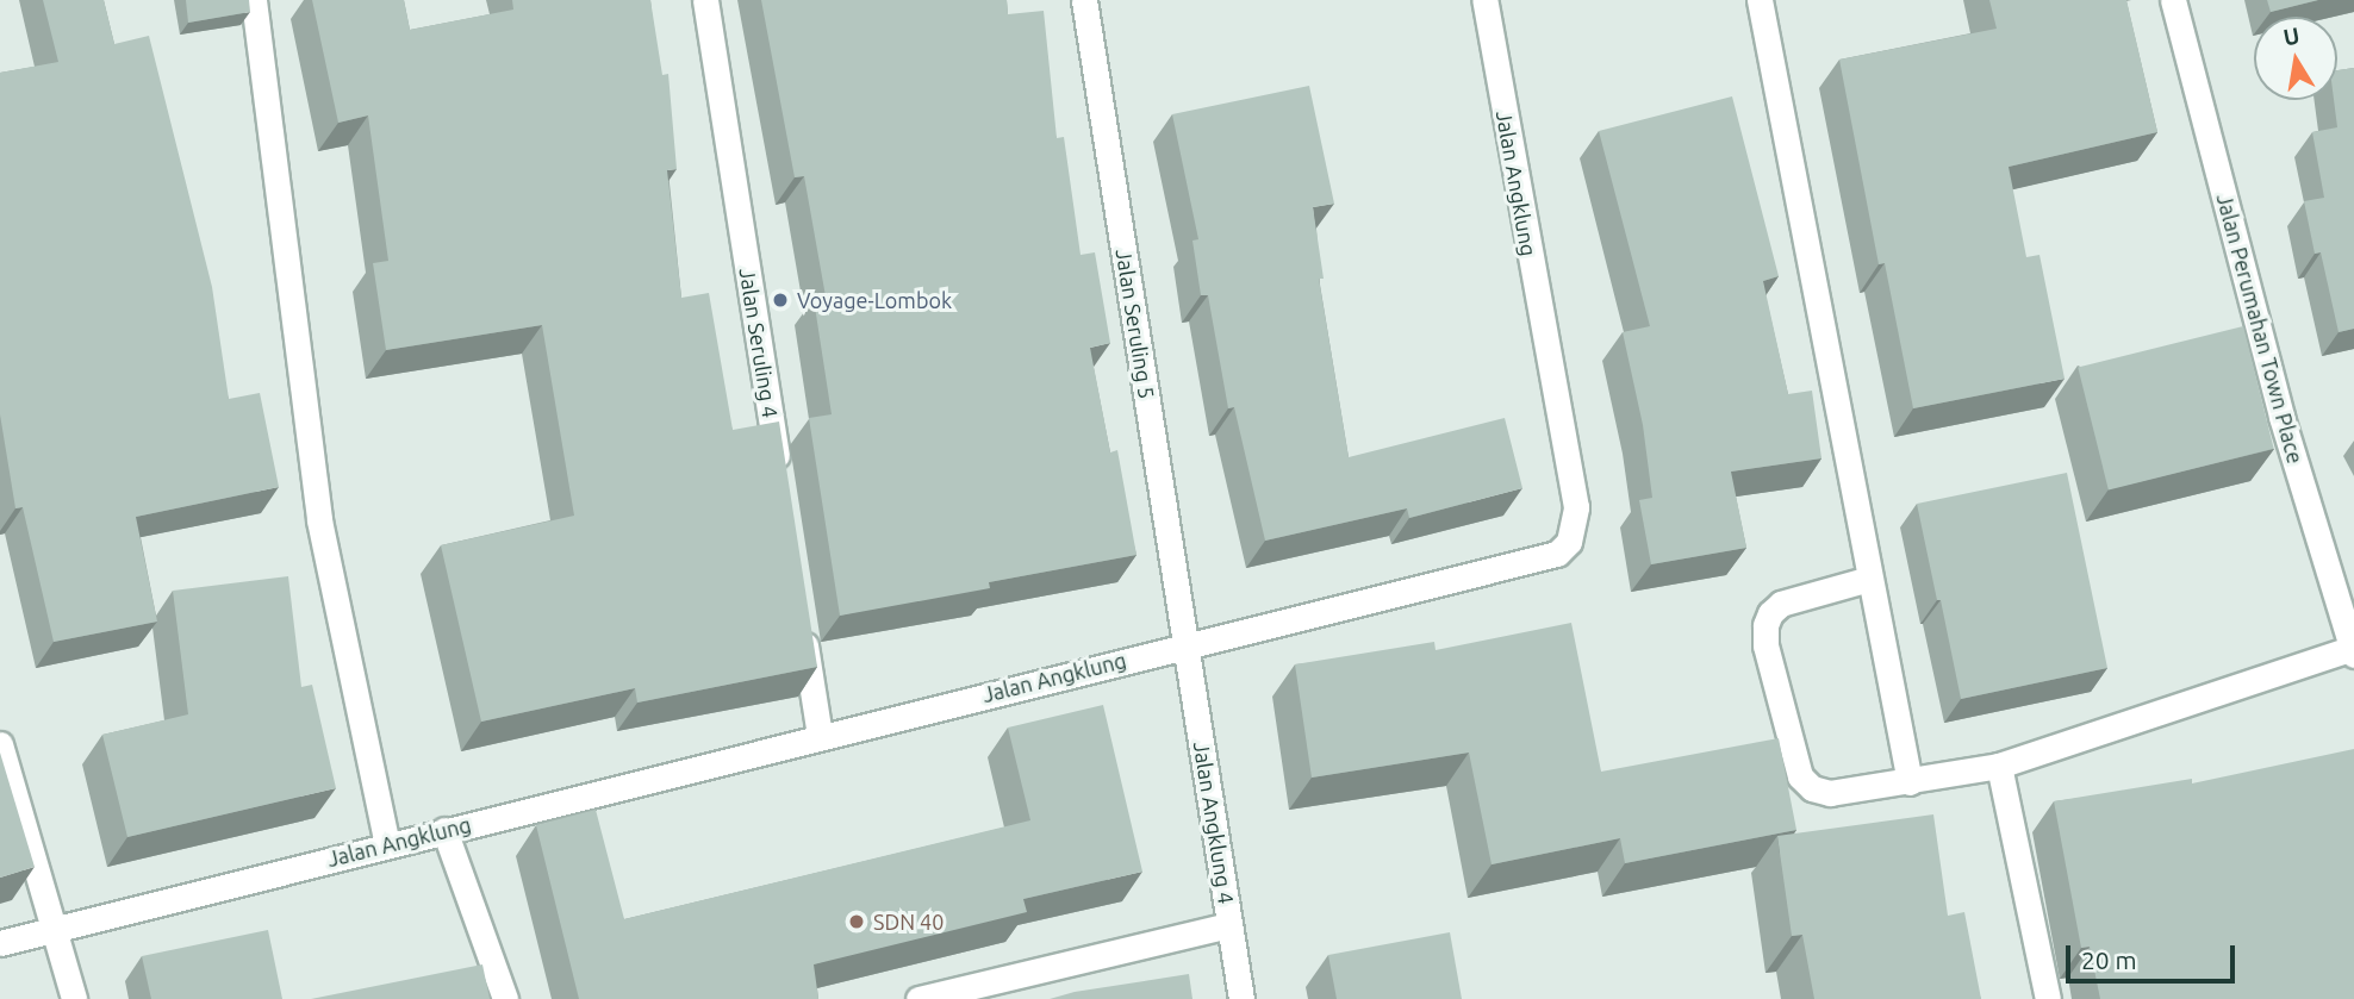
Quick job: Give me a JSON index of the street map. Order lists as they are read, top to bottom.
{
  "streets": {
    "street": [
      "Jalan Angklung",
      "Jalan Seruling 5",
      "Jalan Perumahan Town Place",
      "Jalan Seruling 4",
      "Jalan Angklung 4"
    ]
  },
  "crossings": [
    ["Jalan Angklung", "Jalan Seruling 5"],
    ["Jalan Angklung", "Jalan Angklung 4"],
    ["Jalan Seruling 5", "Jalan Angklung 4"]
  ],
  "places": ["Voyage-Lombok", "SDN 40"],
  "scale_bar": "20 m",
  "north": "top"
}
